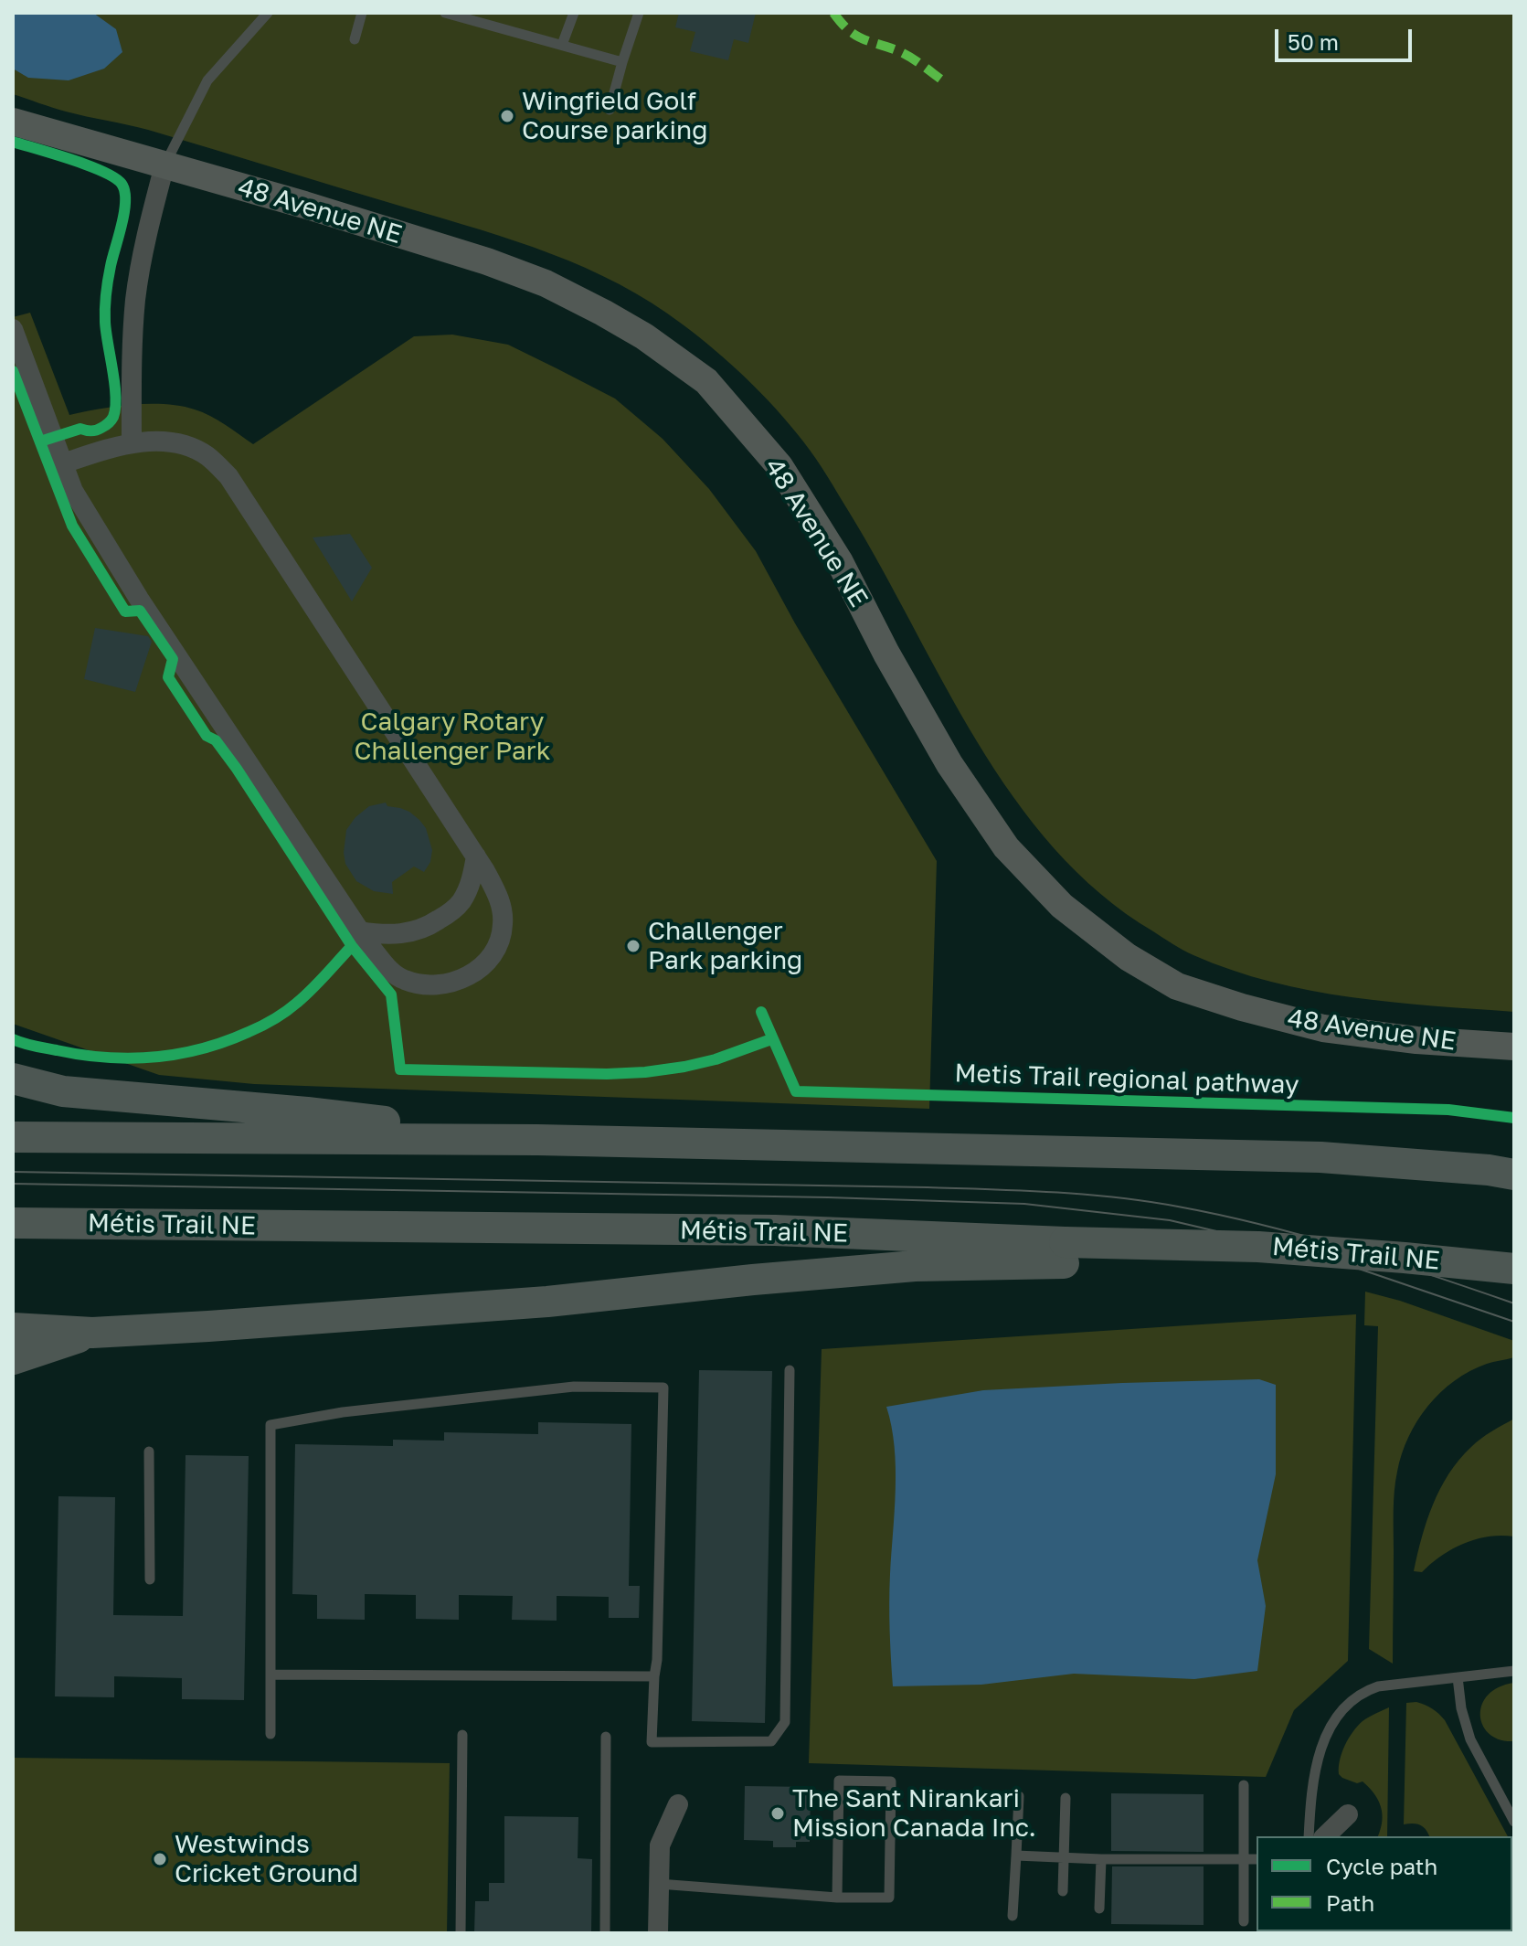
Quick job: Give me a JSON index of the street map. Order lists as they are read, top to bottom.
{
  "streets": {
    "main road": ["Métis Trail NE"],
    "street": ["48 Avenue NE"],
    "cycle path": ["Metis Trail regional pathway"]
  },
  "parks": ["Calgary Rotary Challenger Park"],
  "places": [
    "Wingfield Golf Course parking",
    "Challenger Park parking",
    "The Sant Nirankari Mission Canada Inc.",
    "Westwinds Cricket Ground"
  ],
  "legend": ["Cycle path", "Path"],
  "scale_bar": "50 m"
}
